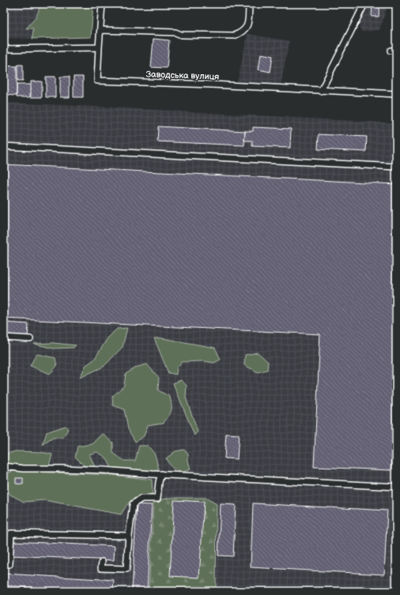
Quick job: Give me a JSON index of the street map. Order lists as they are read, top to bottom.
{
  "streets": {
    "street": ["Заводська вулиця"]
  }
}
